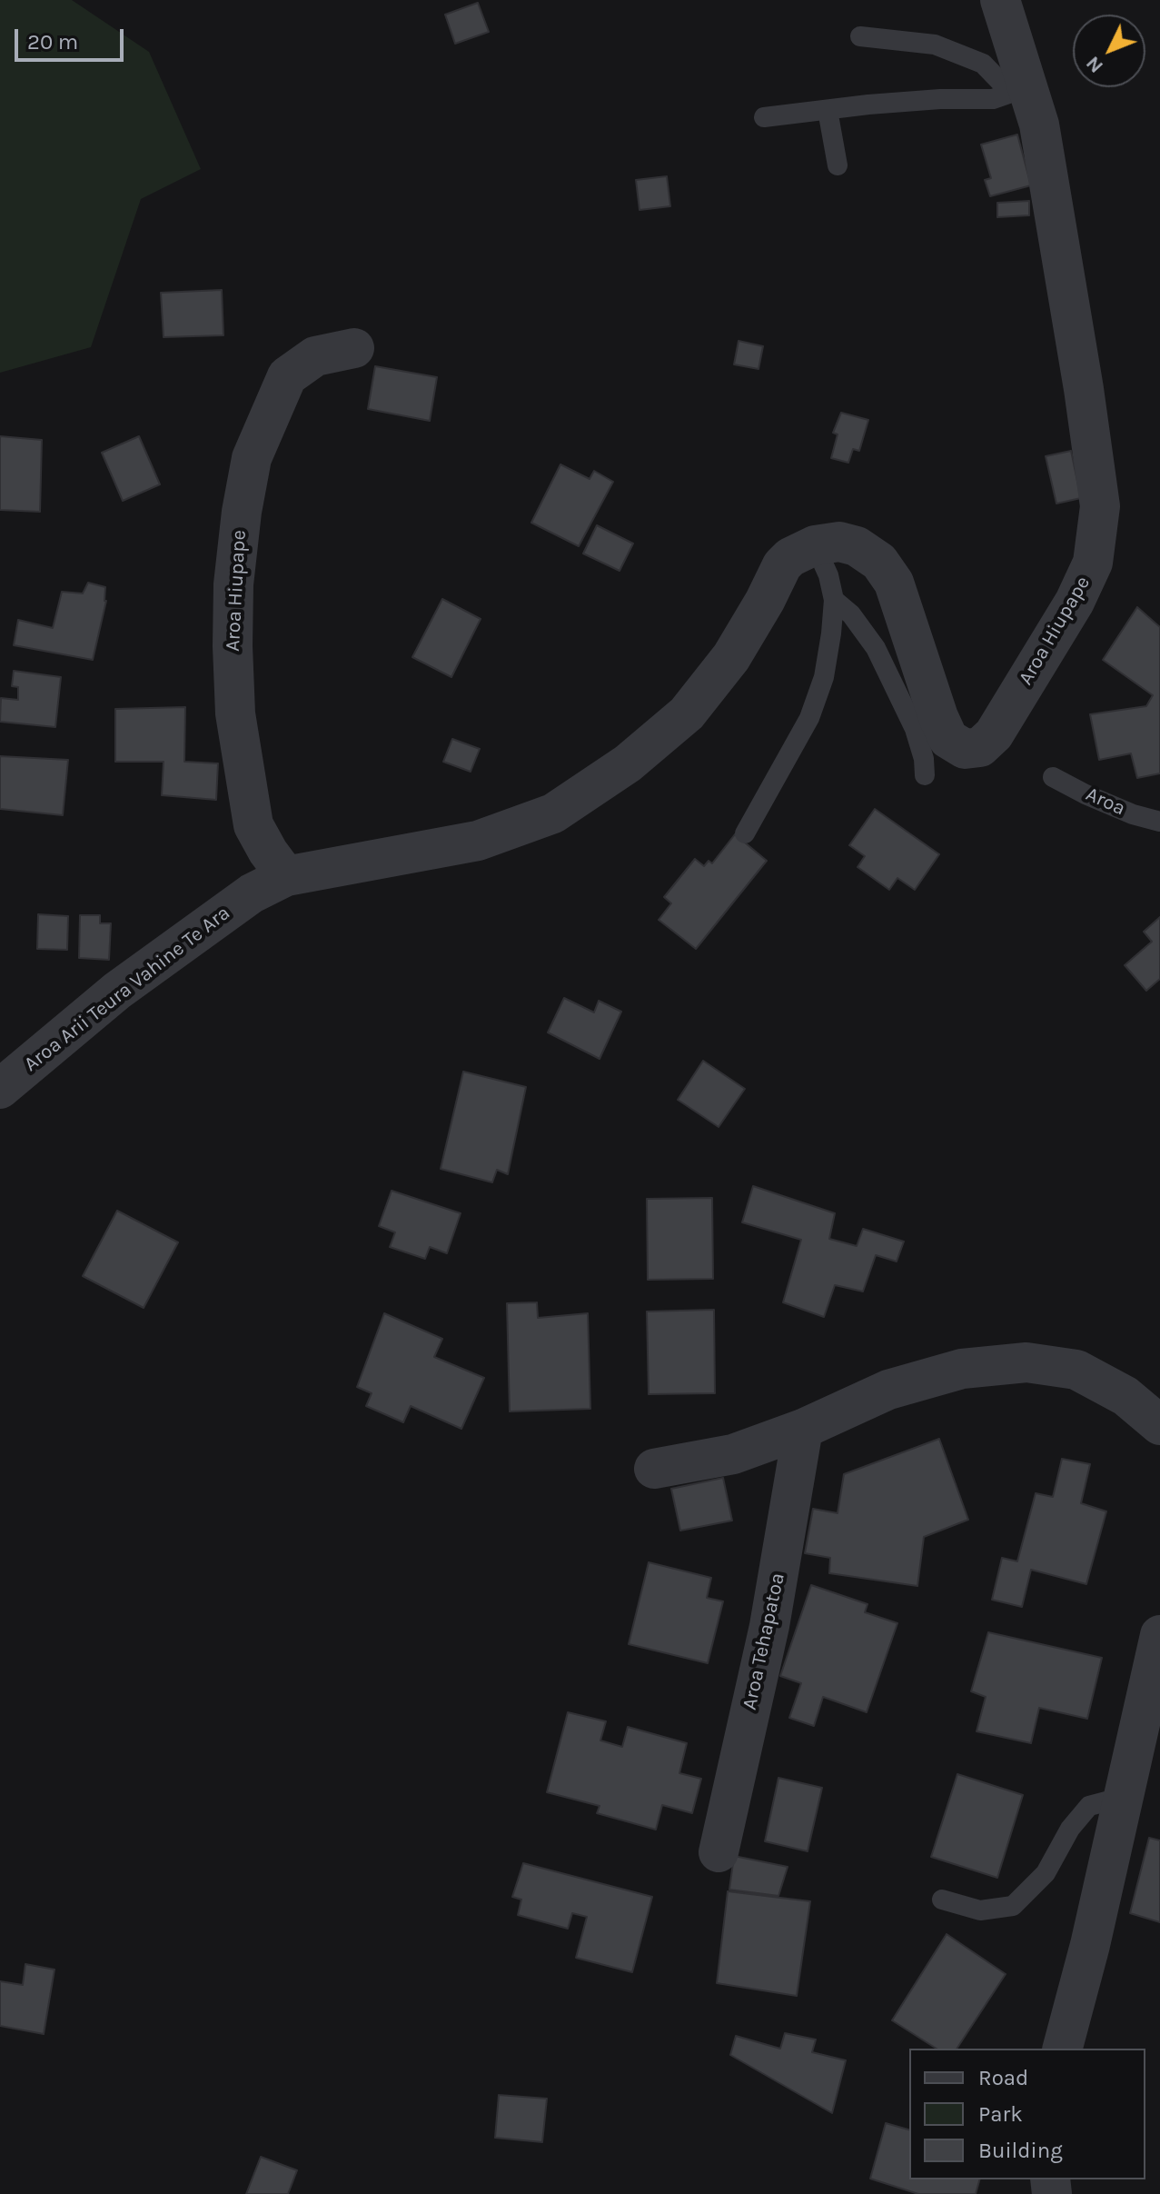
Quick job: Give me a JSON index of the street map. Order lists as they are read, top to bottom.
{
  "streets": {
    "street": ["Aroa Hiupape", "Aroa Arii Teura Vahine Te Ara", "Aroa Tehapatoa"],
    "lane": ["Aroa"]
  },
  "crossings": [
    ["Aroa Hiupape", "Aroa Arii Teura Vahine Te Ara"]
  ],
  "legend": ["Road", "Park", "Building"],
  "scale_bar": "20 m",
  "north": "bottom left"
}
